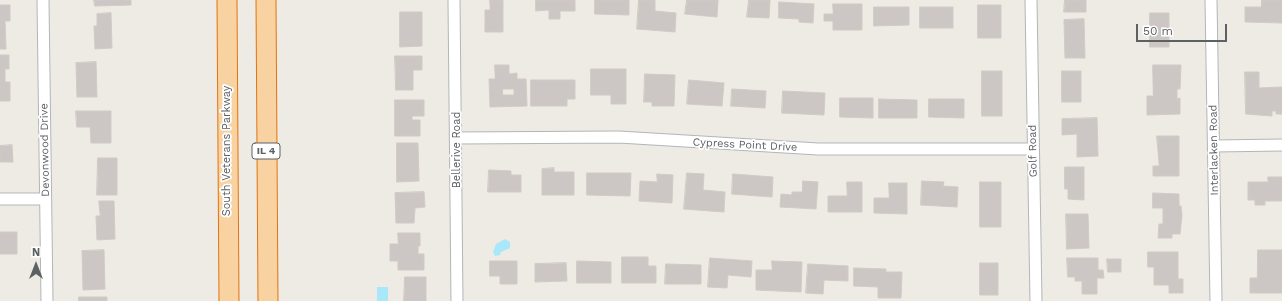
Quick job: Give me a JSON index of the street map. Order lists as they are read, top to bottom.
{
  "streets": {
    "highway": ["South Veterans Parkway", "IL 4"],
    "street": [
      "Cypress Point Drive",
      "Devonwood Drive",
      "Bellerive Road",
      "Interlacken Road",
      "Golf Road"
    ]
  },
  "crossings": [
    ["Cypress Point Drive", "Bellerive Road"],
    ["Cypress Point Drive", "Golf Road"]
  ],
  "scale_bar": "50 m",
  "north": "top"
}
